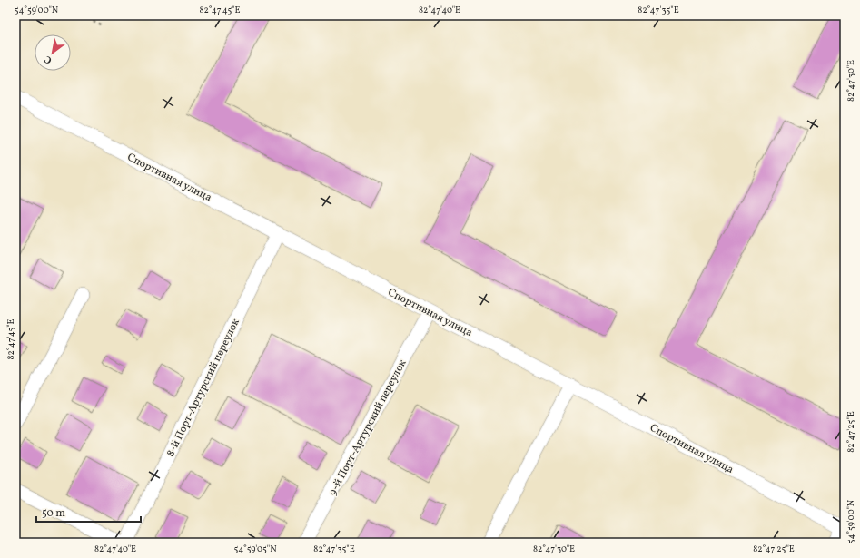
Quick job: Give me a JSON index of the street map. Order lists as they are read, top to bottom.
{
  "streets": {
    "street": ["Спортивная улица", "8-й Порт-Артурский переулок", "9-й Порт-Артурский переулок"]
  },
  "crossings": [
    ["Спортивная улица", "8-й Порт-Артурский переулок"],
    ["Спортивная улица", "9-й Порт-Артурский переулок"]
  ],
  "scale_bar": "50 m",
  "north": "bottom left",
  "coordinates": [
    "54°59'00\"N",
    "82°47'45\"E",
    "82°47'40\"E",
    "82°47'35\"E",
    "82°47'30\"E",
    "82°47'25\"E",
    "54°59'05\"N"
  ]
}
